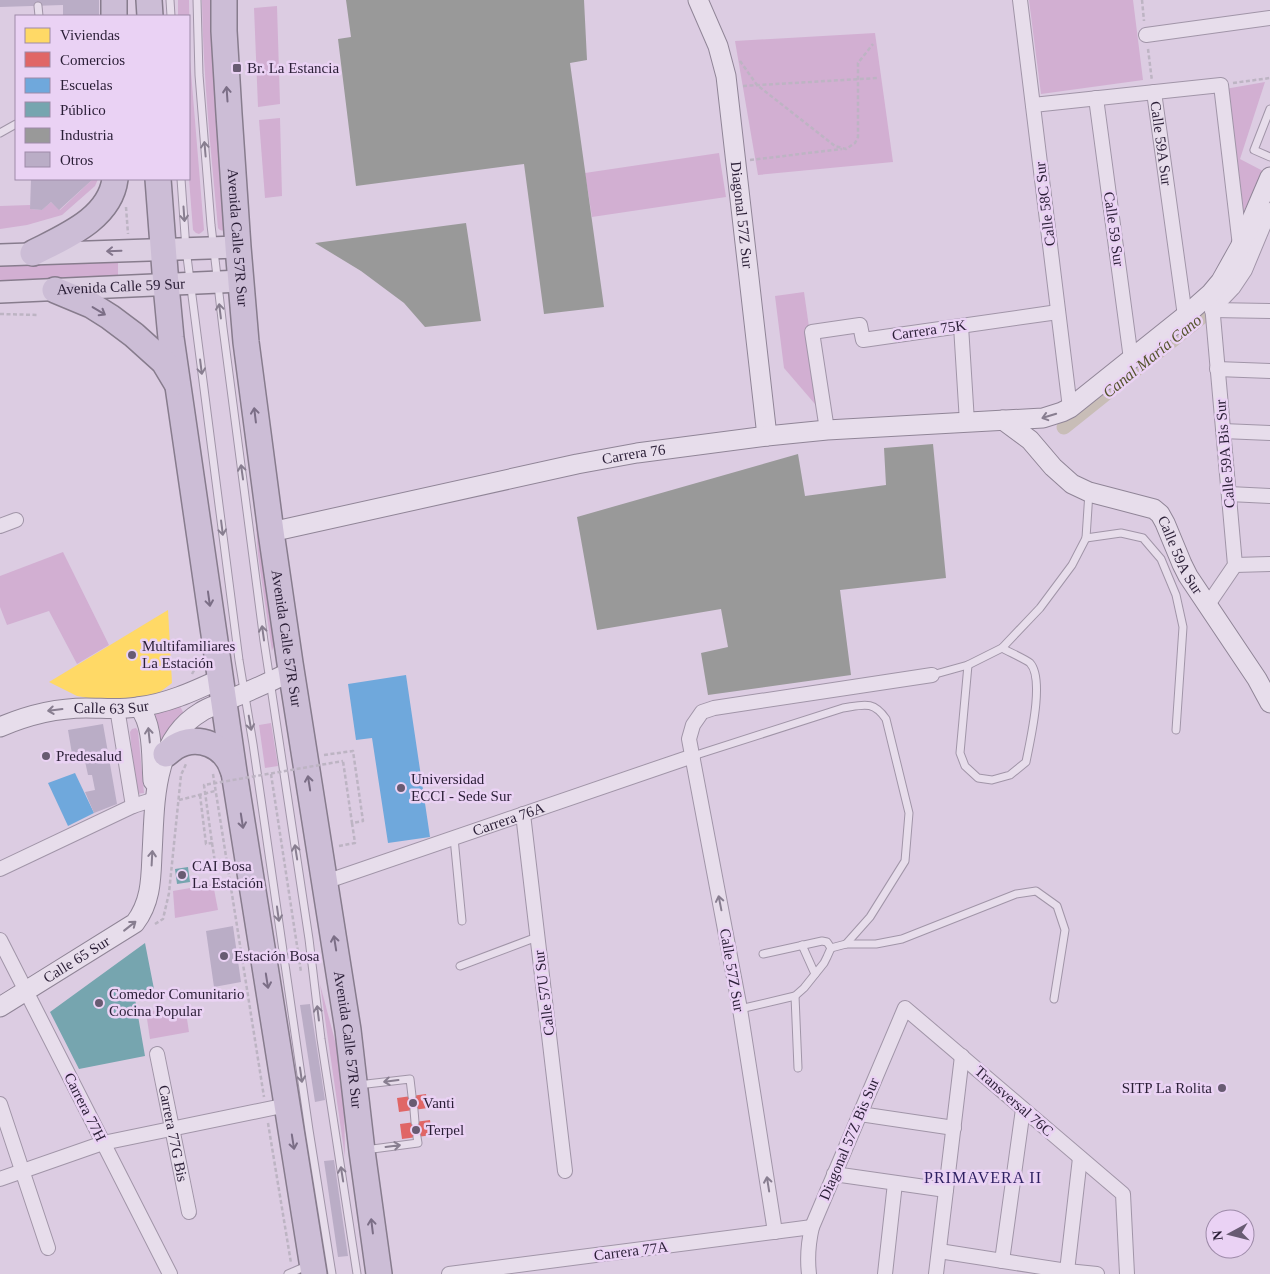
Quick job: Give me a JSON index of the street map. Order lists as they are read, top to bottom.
{
  "streets": {
    "highway": ["Avenida Calle 57R Sur"],
    "main road": ["Avenida Calle 59 Sur"],
    "street": [
      "Calle 59A Sur",
      "Calle 58C Sur",
      "Diagonal 57Z Sur",
      "Calle 59 Sur",
      "Carrera 75K",
      "Carrera 76",
      "Calle 59A Bis Sur",
      "Calle 63 Sur",
      "Carrera 76A",
      "Calle 65 Sur",
      "Calle 57Z Sur",
      "Calle 57U Sur",
      "Transversal 76C",
      "Carrera 77H",
      "Carrera 77G Bis",
      "Diagonal 57Z Bis Sur",
      "Carrera 77A"
    ]
  },
  "crossings": [
    ["Calle 59A Sur", "Carrera 76"],
    ["Calle 58C Sur", "Carrera 75K"],
    ["Calle 58C Sur", "Carrera 76"],
    ["Diagonal 57Z Sur", "Carrera 76"],
    ["Calle 59 Sur", "Carrera 76"],
    ["Avenida Calle 57R Sur", "Avenida Calle 59 Sur"],
    ["Avenida Calle 57R Sur", "Carrera 76"],
    ["Avenida Calle 57R Sur", "Calle 63 Sur"],
    ["Avenida Calle 57R Sur", "Carrera 76A"],
    ["Carrera 75K", "Carrera 76"],
    ["Carrera 76", "Calle 59A Bis Sur"],
    ["Calle 63 Sur", "Calle 65 Sur"],
    ["Carrera 76A", "Calle 57Z Sur"],
    ["Carrera 76A", "Calle 57U Sur"],
    ["Calle 65 Sur", "Carrera 77H"],
    ["Calle 57Z Sur", "Carrera 77A"],
    ["Transversal 76C", "Diagonal 57Z Bis Sur"],
    ["Diagonal 57Z Bis Sur", "Carrera 77A"]
  ],
  "one_way": ["Calle 65 Sur", "Calle 57Z Sur"],
  "districts": ["PRIMAVERA II"],
  "water": ["Canal María Cano"],
  "places": {
    "transit": ["Br. La Estancia"],
    "other": [
      "Multifamiliares La Estación",
      "Predesalud",
      "Universidad ECCI - Sede Sur",
      "CAI Bosa La Estación",
      "Estación Bosa",
      "Comedor Comunitario Cocina Popular",
      "SITP La Rolita",
      "Vanti",
      "Terpel"
    ]
  },
  "legend": [
    "Viviendas",
    "Comercios",
    "Escuelas",
    "Público",
    "Industria",
    "Otros"
  ],
  "north": "left"
}
